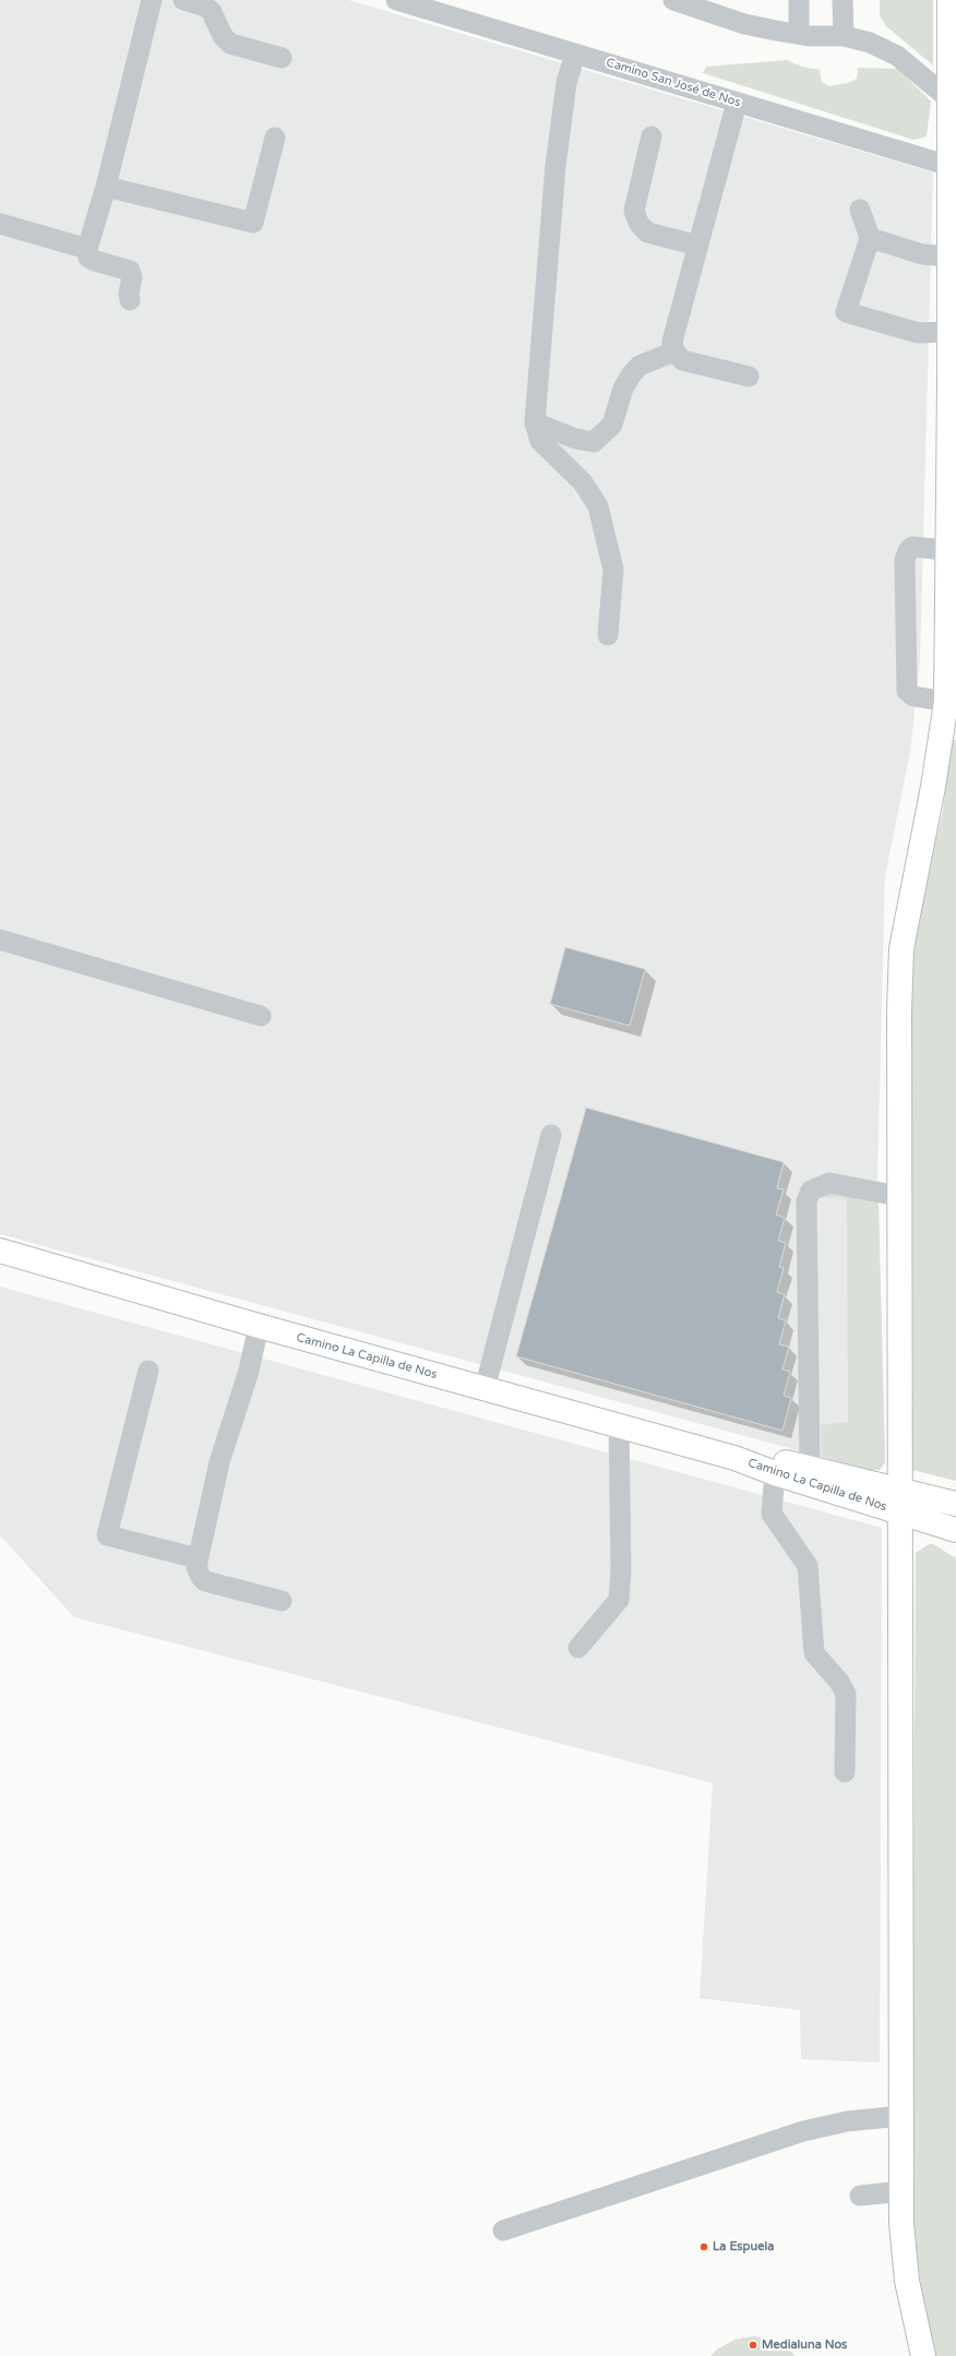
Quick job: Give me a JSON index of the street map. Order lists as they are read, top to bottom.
{
  "streets": {
    "main road": ["Camino La Capilla de Nos"],
    "street": ["Camino San José de Nos"]
  },
  "places": ["La Espuela", "Medialuna Nos"]
}
